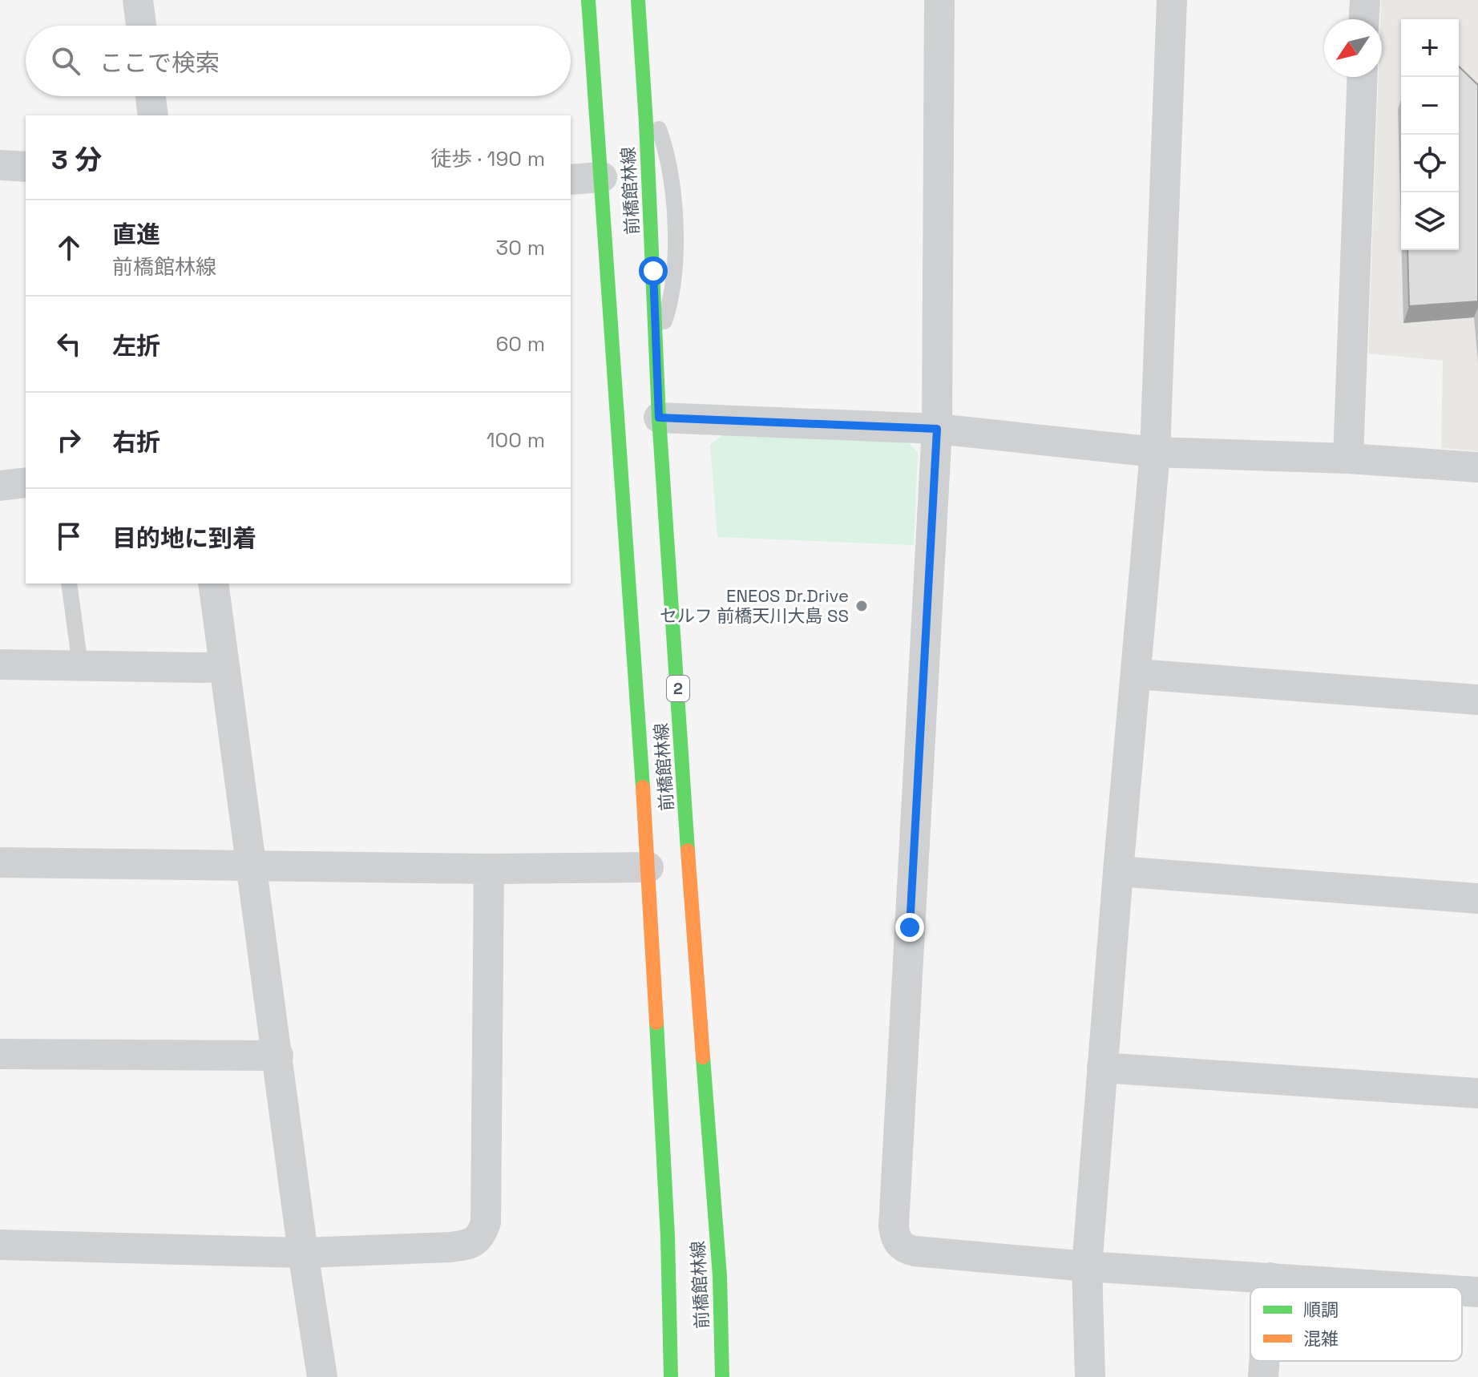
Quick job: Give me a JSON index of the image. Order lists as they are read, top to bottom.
{
  "streets": {
    "main road": ["前橋館林線", "2"]
  },
  "places": ["ENEOS Dr.Drive セルフ 前橋天川大島 SS"],
  "legend": ["順調", "混雑"],
  "north": "bottom left",
  "page": {
    "map_buttons": ["+", "−"],
    "search": "ここで検索",
    "heading": ["3 分", "徒歩 · 190 m"],
    "list": [
      ["直進", "前橋館林線", "30 m"],
      ["左折", "60 m"],
      ["右折", "100 m"],
      "目的地に到着"
    ]
  }
}
